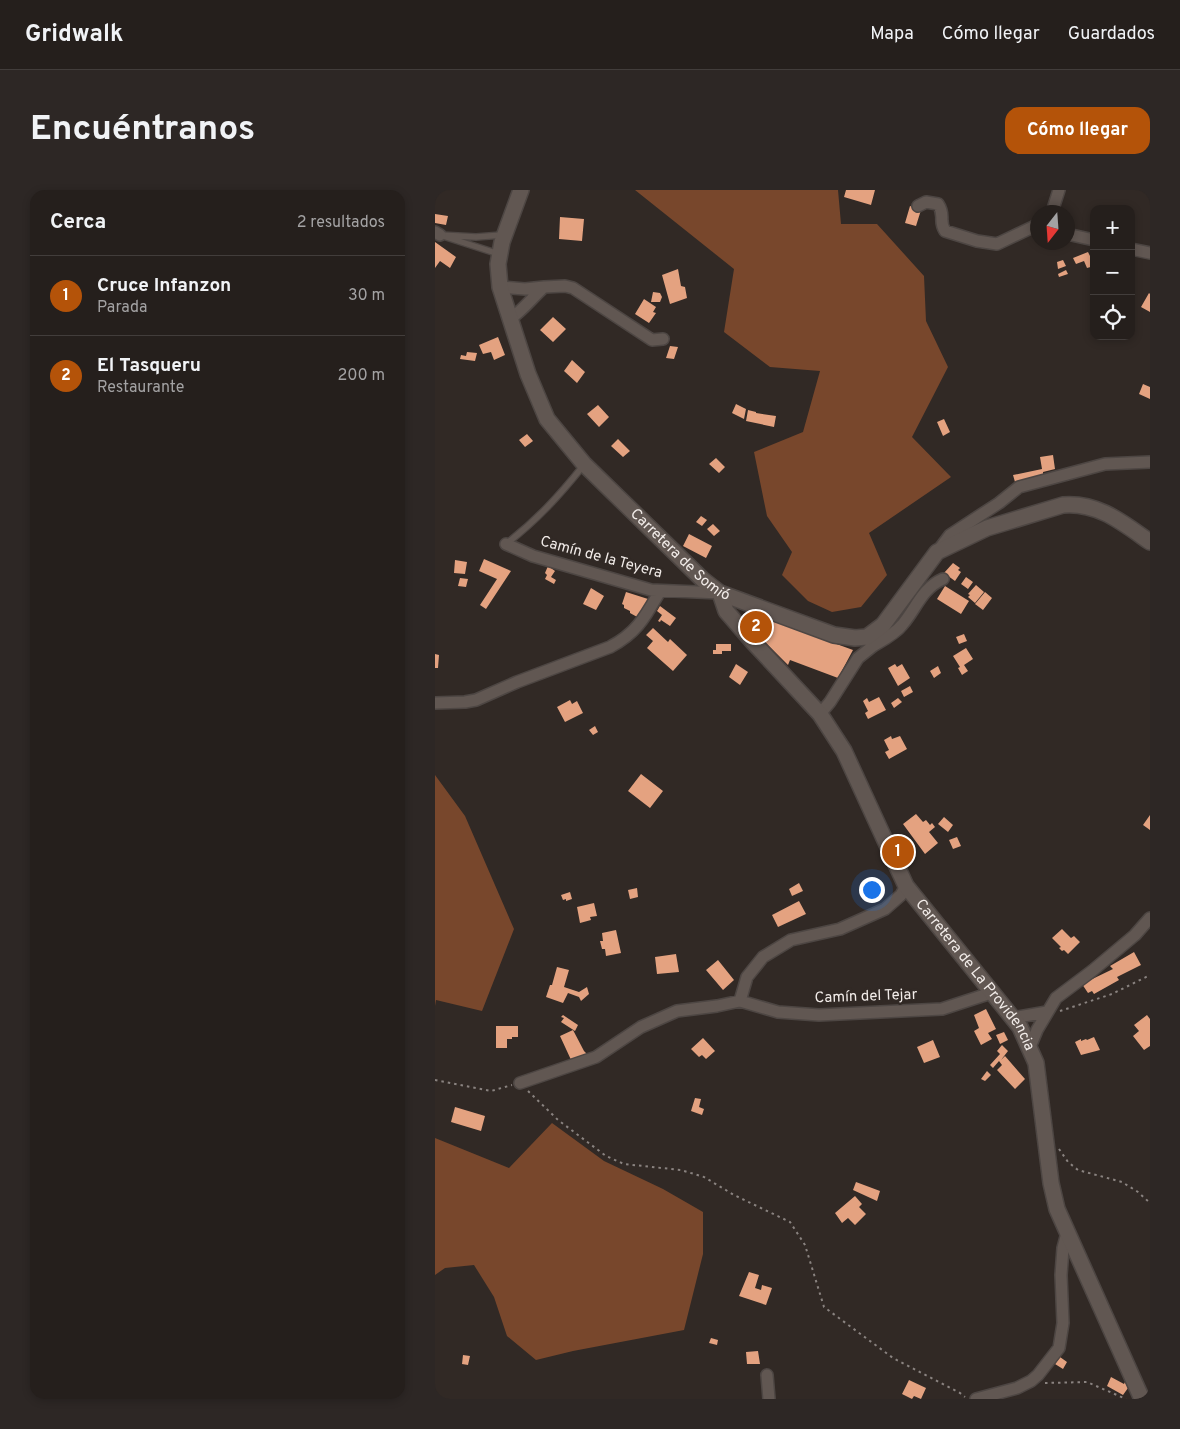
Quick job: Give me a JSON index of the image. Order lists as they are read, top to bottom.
{
  "streets": {
    "street": [
      "Carretera de Somió",
      "Camín de la Teyera",
      "Carretera de La Providencia",
      "Camín del Tejar"
    ]
  },
  "crossings": [
    ["Carretera de Somió", "Camín de la Teyera"],
    ["Carretera de Somió", "Carretera de La Providencia"],
    ["Camín de la Teyera", "Carretera de La Providencia"],
    ["Carretera de La Providencia", "Camín del Tejar"]
  ],
  "north": "bottom",
  "page": {
    "header": "Gridwalk",
    "nav": ["Mapa", "Cómo llegar", "Guardados"],
    "buttons": "Cómo llegar",
    "title": "Encuéntranos",
    "heading": ["Cerca", "2 resultados"],
    "map_buttons": ["+", "−"],
    "list": [
      {
        "mark": "1",
        "name": "Cruce Infanzon",
        "note": "Parada",
        "value": "30 m"
      },
      {
        "mark": "2",
        "name": "El Tasqueru",
        "note": "Restaurante",
        "value": "200 m"
      }
    ],
    "pins": ["2", "1"]
  }
}
